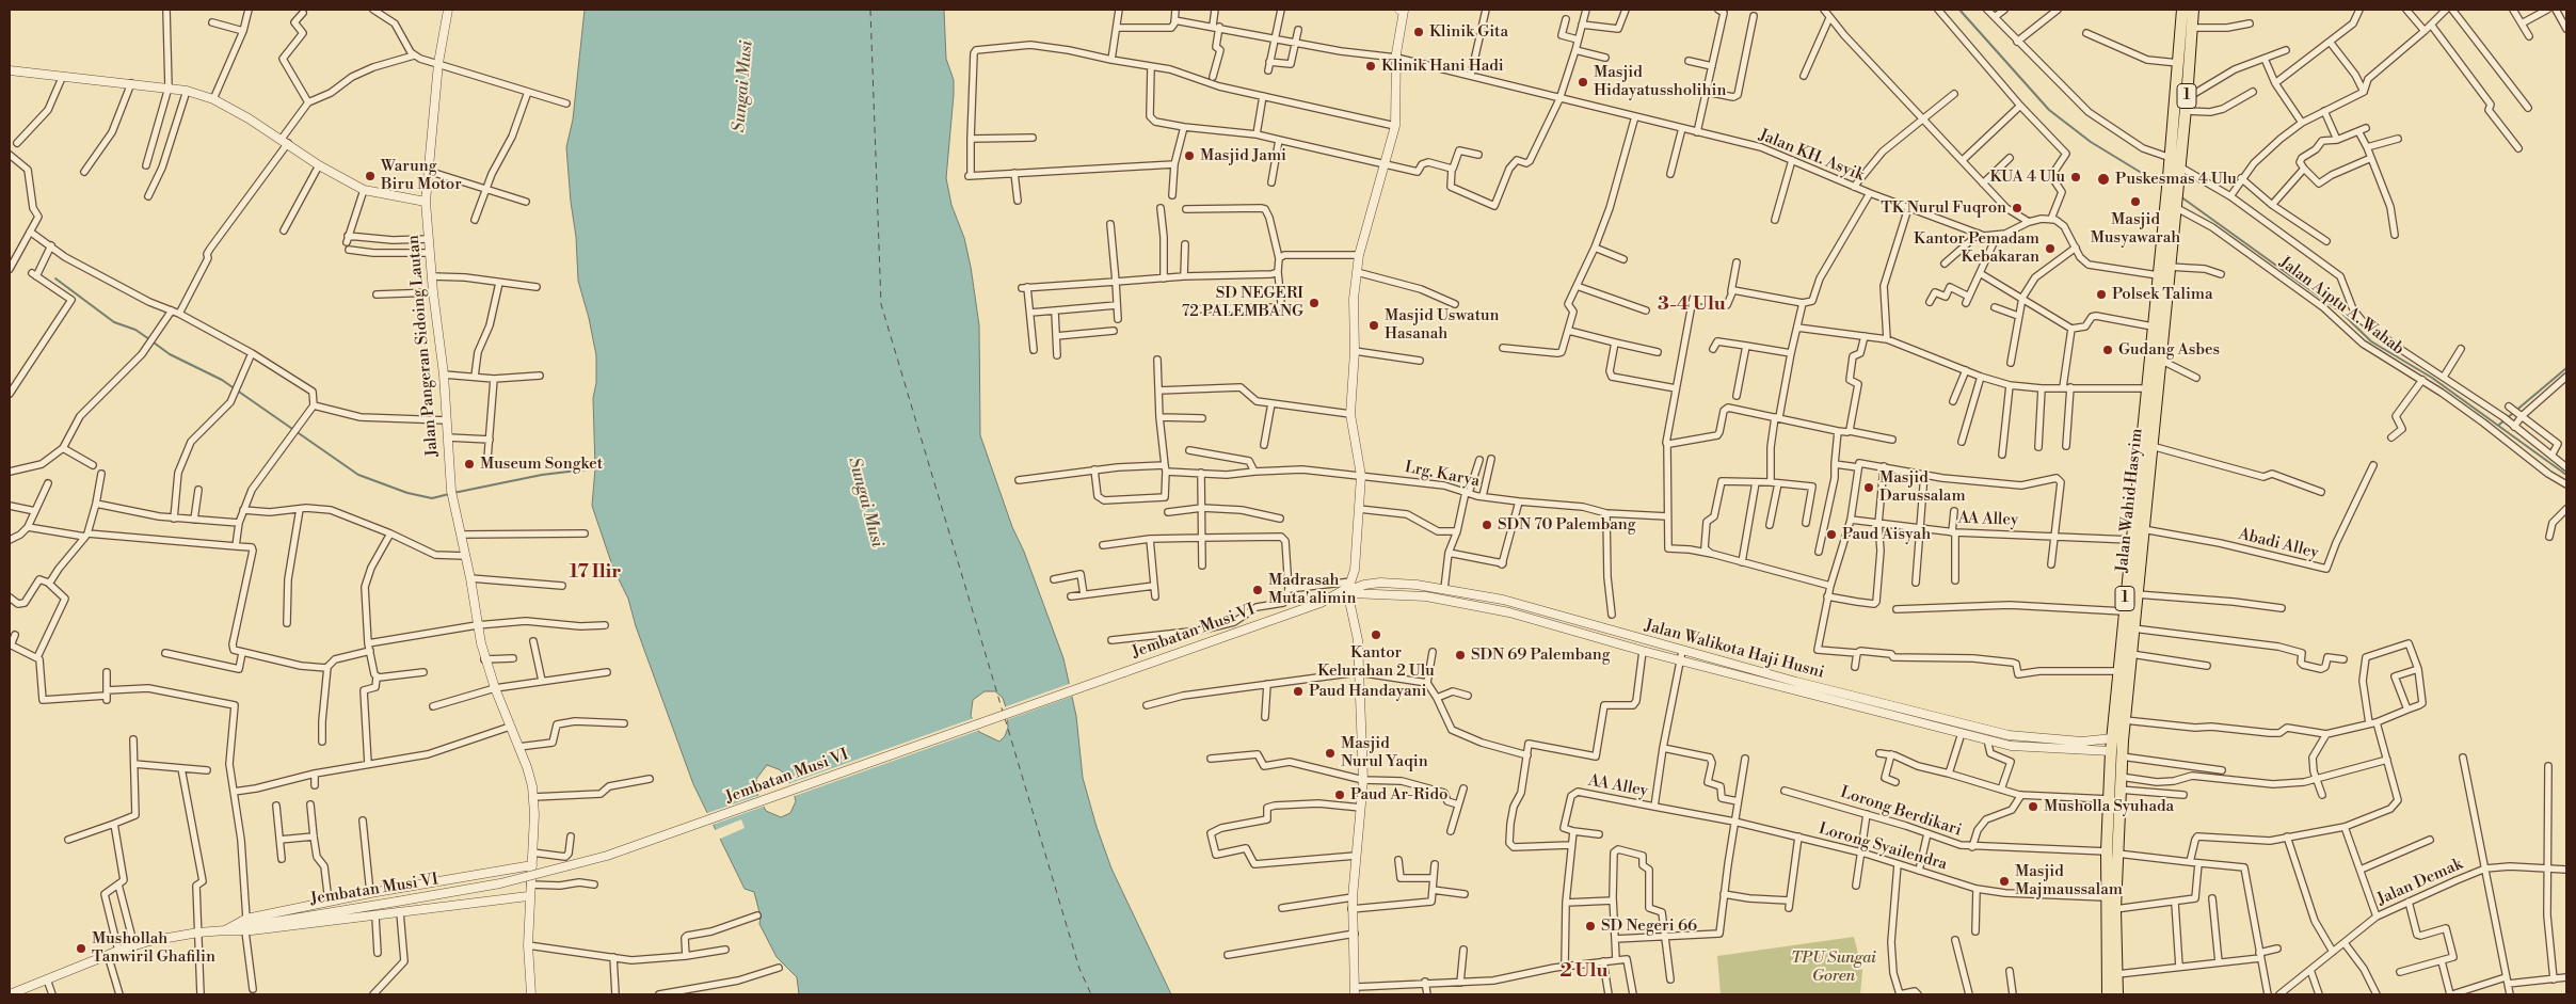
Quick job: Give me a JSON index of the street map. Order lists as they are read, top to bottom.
{
  "streets": {
    "highway": ["1", "Jalan Wahid Hasyim"],
    "street": [
      "Jalan KH. Asyik",
      "Jalan Aiptu A. Wahab",
      "Jalan Pangeran Sidoing Lautan",
      "Lrg. Karya",
      "AA Alley",
      "Abadi Alley",
      "Jembatan Musi VI",
      "Jalan Walikota Haji Husni",
      "Lorong Berdikari",
      "Lorong Syailendra",
      "Jalan Demak"
    ]
  },
  "crossings": [
    ["Jalan Aiptu A. Wahab", "Jalan Wahid Hasyim"],
    ["Jalan Wahid Hasyim", "AA Alley"],
    ["Jalan Wahid Hasyim", "Abadi Alley"],
    ["Jalan Wahid Hasyim", "Jalan Walikota Haji Husni"],
    ["Jalan Wahid Hasyim", "Lorong Berdikari"],
    ["Jalan Wahid Hasyim", "Lorong Syailendra"],
    ["AA Alley", "Jalan Walikota Haji Husni"],
    ["AA Alley", "Lorong Syailendra"],
    ["Jembatan Musi VI", "Jalan Walikota Haji Husni"]
  ],
  "districts": ["3-4 Ulu", "17 Ilir", "2 Ulu"],
  "water": ["Sungai Musi"],
  "parks": ["TPU Sungai Goren"],
  "places": [
    "Klinik Gita",
    "Klinik Hani Hadi",
    "Masjid Hidayatussholihin",
    "Masjid Jami",
    "Warung Biru Motor",
    "KUA 4 Ulu",
    "Puskesmas 4 Ulu",
    "Masjid Musyawarah",
    "TK Nurul Fuqron",
    "Kantor Pemadam Kebakaran",
    "Polsek Talima",
    "SD NEGERI 72 PALEMBANG",
    "Masjid Uswatun Hasanah",
    "Gudang Asbes",
    "Museum Songket",
    "Masjid Darussalam",
    "SDN 70 Palembang",
    "Paud Aisyah",
    "Madrasah Muta'alimin",
    "Kantor Kelurahan 2 Ulu",
    "SDN 69 Palembang",
    "Paud Handayani",
    "Masjid Nurul Yaqin",
    "Paud Ar-Rido",
    "Musholla Syuhada",
    "Masjid Majmaussalam",
    "SD Negeri 66",
    "Mushollah Tanwiril Ghafilin"
  ]
}
